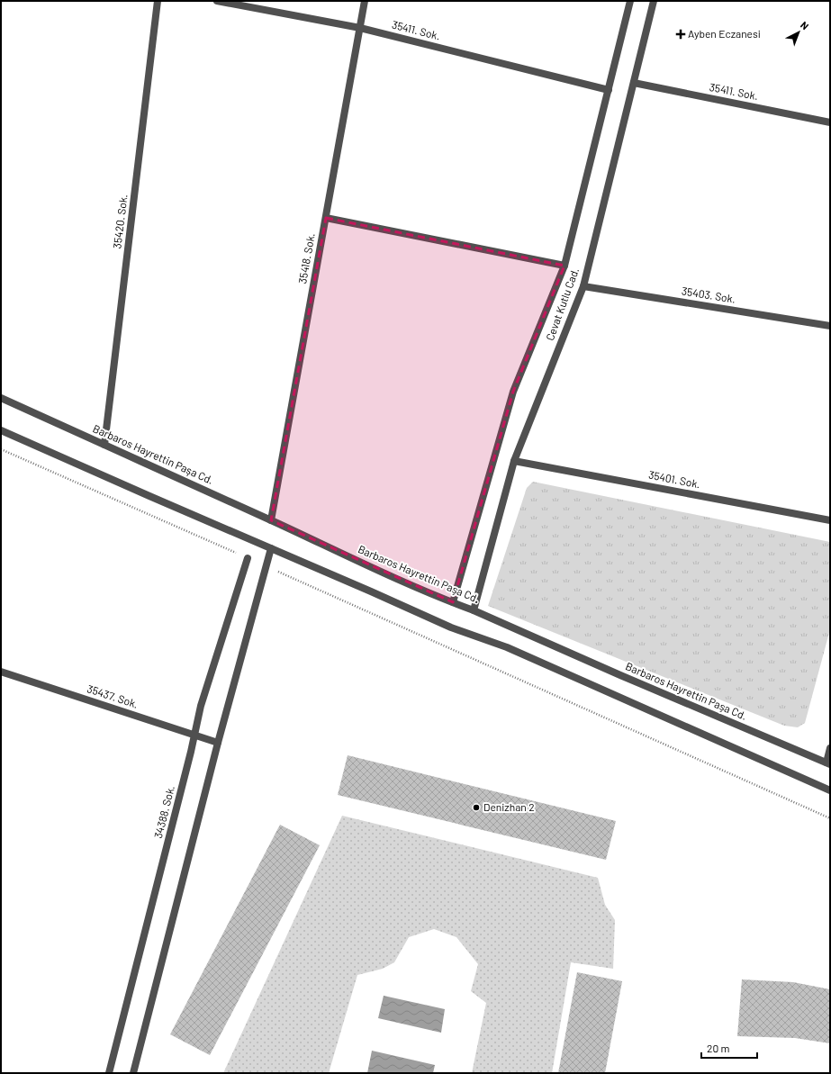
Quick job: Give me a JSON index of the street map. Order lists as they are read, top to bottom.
{
  "streets": {
    "street": [
      "35411. Sok.",
      "35420. Sok.",
      "35418. Sok.",
      "35403. Sok.",
      "Cevat Kutlu Cad.",
      "Barbaros Hayrettin Paşa Cd.",
      "35401. Sok.",
      "35437. Sok.",
      "34388. Sok."
    ]
  },
  "crossings": [
    ["35411. Sok.", "35418. Sok."],
    ["35411. Sok.", "Cevat Kutlu Cad."],
    ["35420. Sok.", "Barbaros Hayrettin Paşa Cd."],
    ["35418. Sok.", "Barbaros Hayrettin Paşa Cd."],
    ["35403. Sok.", "Cevat Kutlu Cad."],
    ["Cevat Kutlu Cad.", "Barbaros Hayrettin Paşa Cd."],
    ["Cevat Kutlu Cad.", "35401. Sok."],
    ["35437. Sok.", "34388. Sok."]
  ],
  "places": {
    "health": ["Ayben Eczanesi"],
    "other": ["Denizhan 2"]
  },
  "scale_bar": "20 m",
  "north": "top right"
}
